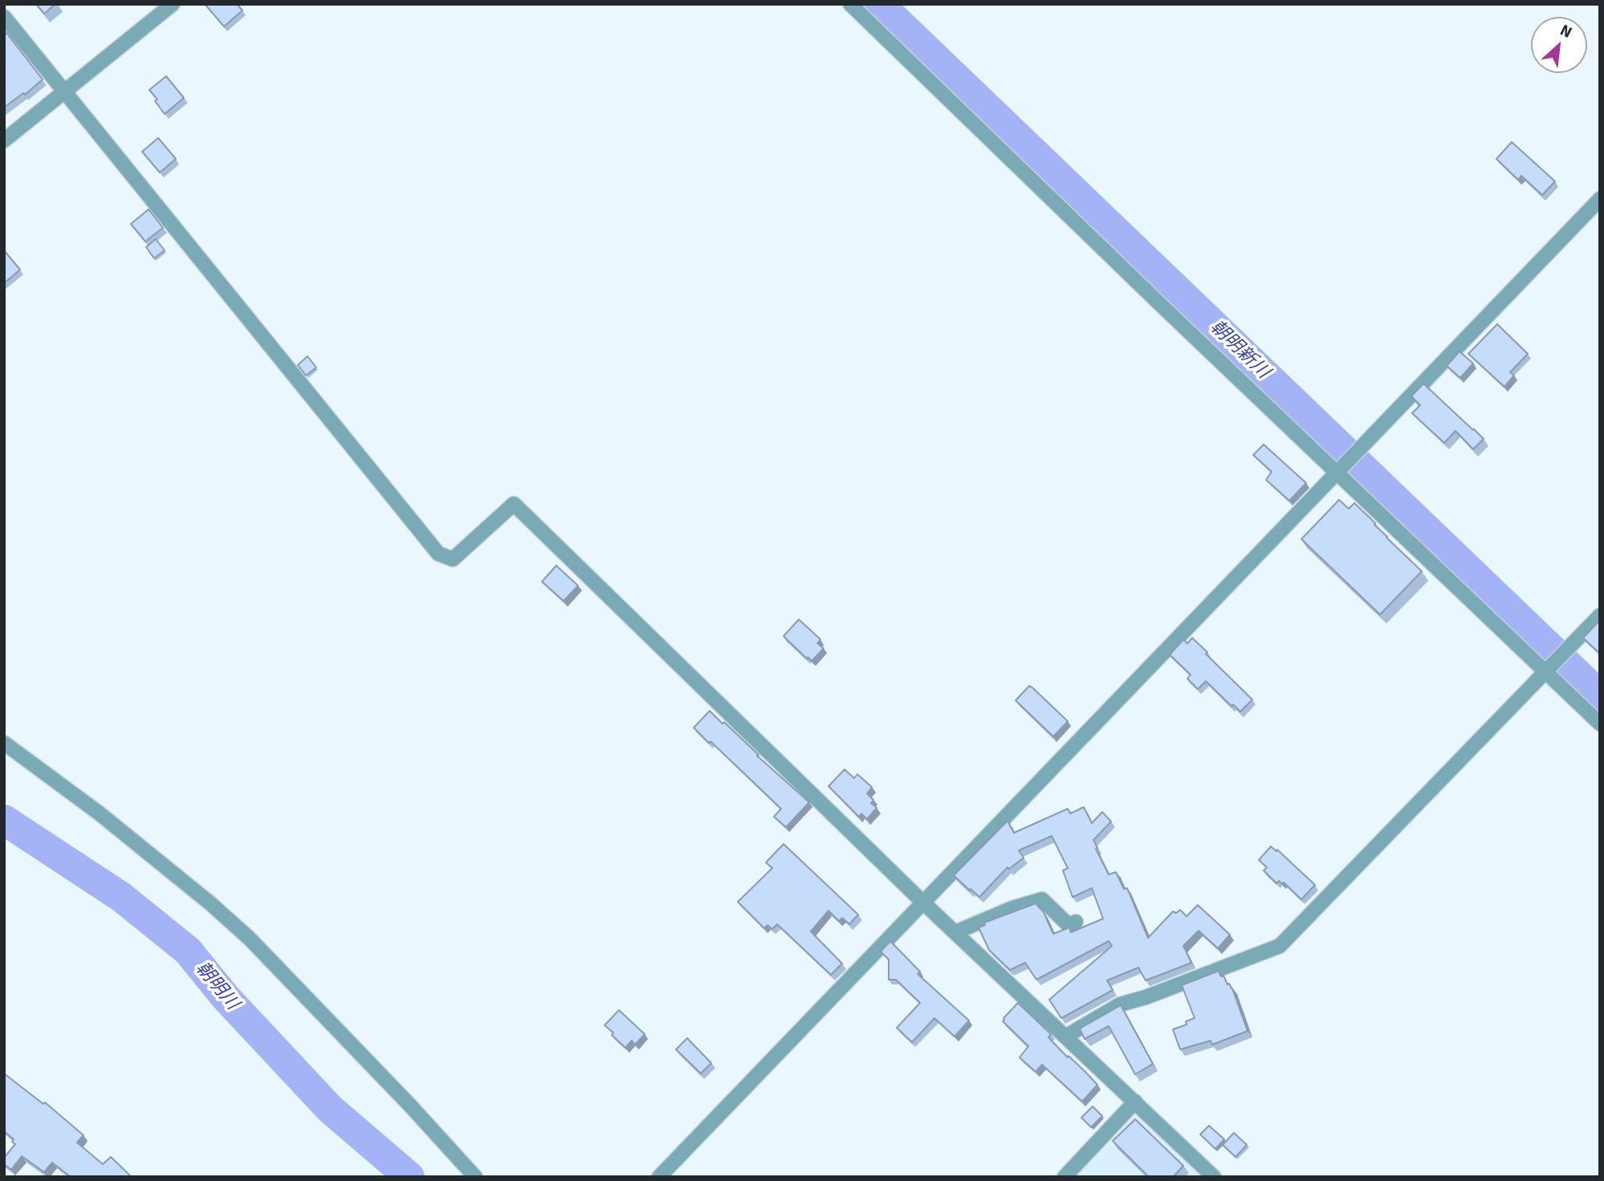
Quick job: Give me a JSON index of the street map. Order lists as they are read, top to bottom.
{
  "water": ["朝明新川", "朝明川"],
  "north": "top right"
}
